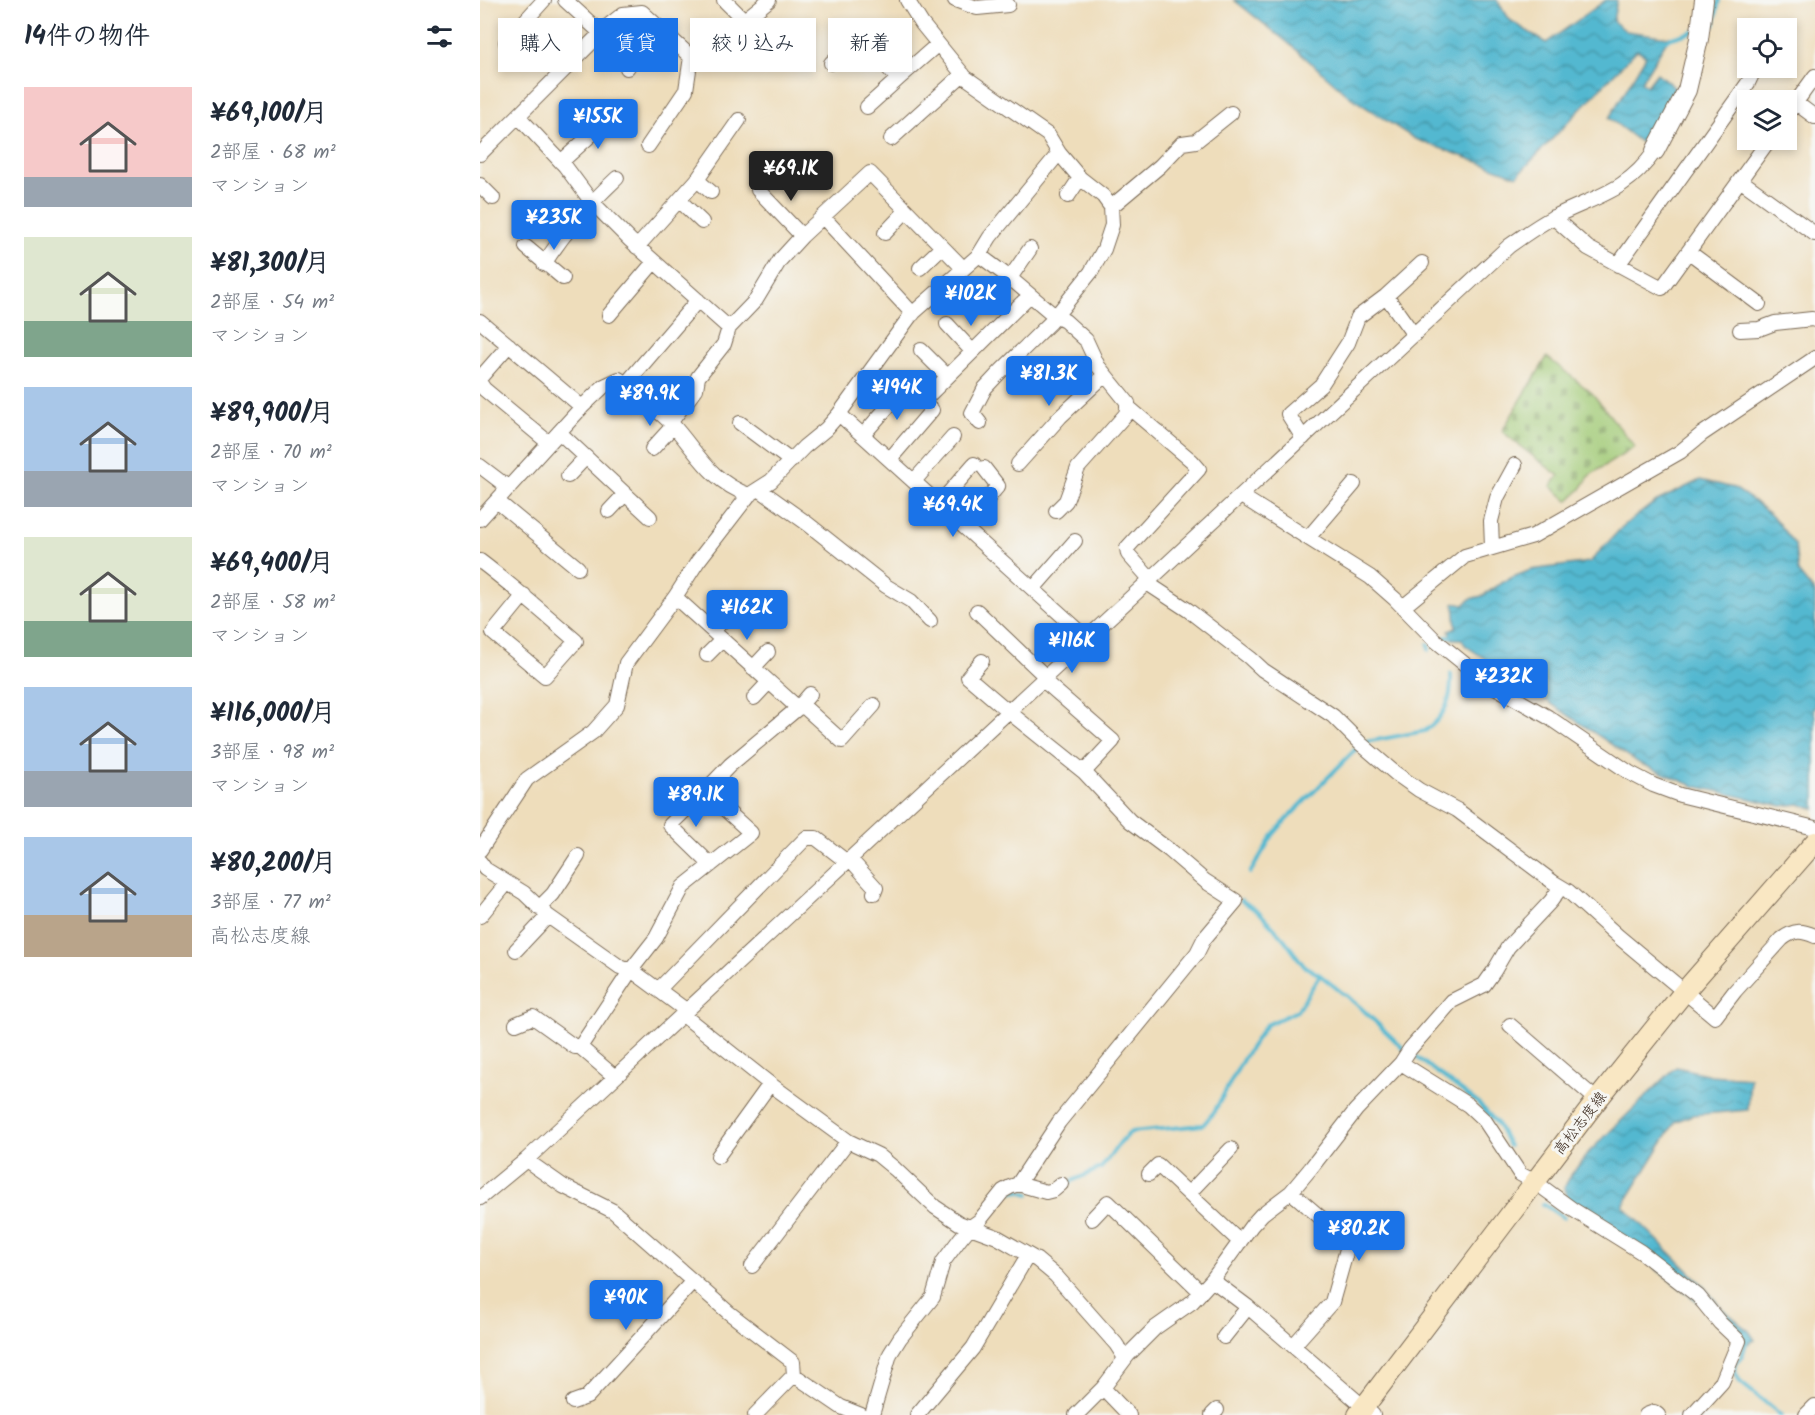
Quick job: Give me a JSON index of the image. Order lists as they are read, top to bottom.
{
  "streets": {
    "main road": ["高松志度線"]
  },
  "page": {
    "heading": "14件の物件",
    "chip": [
      "購入",
      "賃貸",
      "絞り込み",
      "新着"
    ],
    "list": [
      {
        "name": "¥69,100/月",
        "note": "2部屋 · 68 m² · マンション"
      },
      {
        "name": "¥81,300/月",
        "note": "2部屋 · 54 m² · マンション"
      },
      {
        "name": "¥89,900/月",
        "note": "2部屋 · 70 m² · マンション"
      },
      {
        "name": "¥69,400/月",
        "note": "2部屋 · 58 m² · マンション"
      },
      {
        "name": "¥116,000/月",
        "note": "3部屋 · 98 m² · マンション"
      },
      {
        "name": "¥80,200/月",
        "note": "3部屋 · 77 m² · 高松志度線"
      }
    ],
    "price": [
      "¥155K",
      "¥69.1K",
      "¥235K",
      "¥102K",
      "¥81.3K",
      "¥194K",
      "¥89.9K",
      "¥69.4K",
      "¥162K",
      "¥116K",
      "¥232K",
      "¥89.1K",
      "¥80.2K",
      "¥90K"
    ]
  }
}
